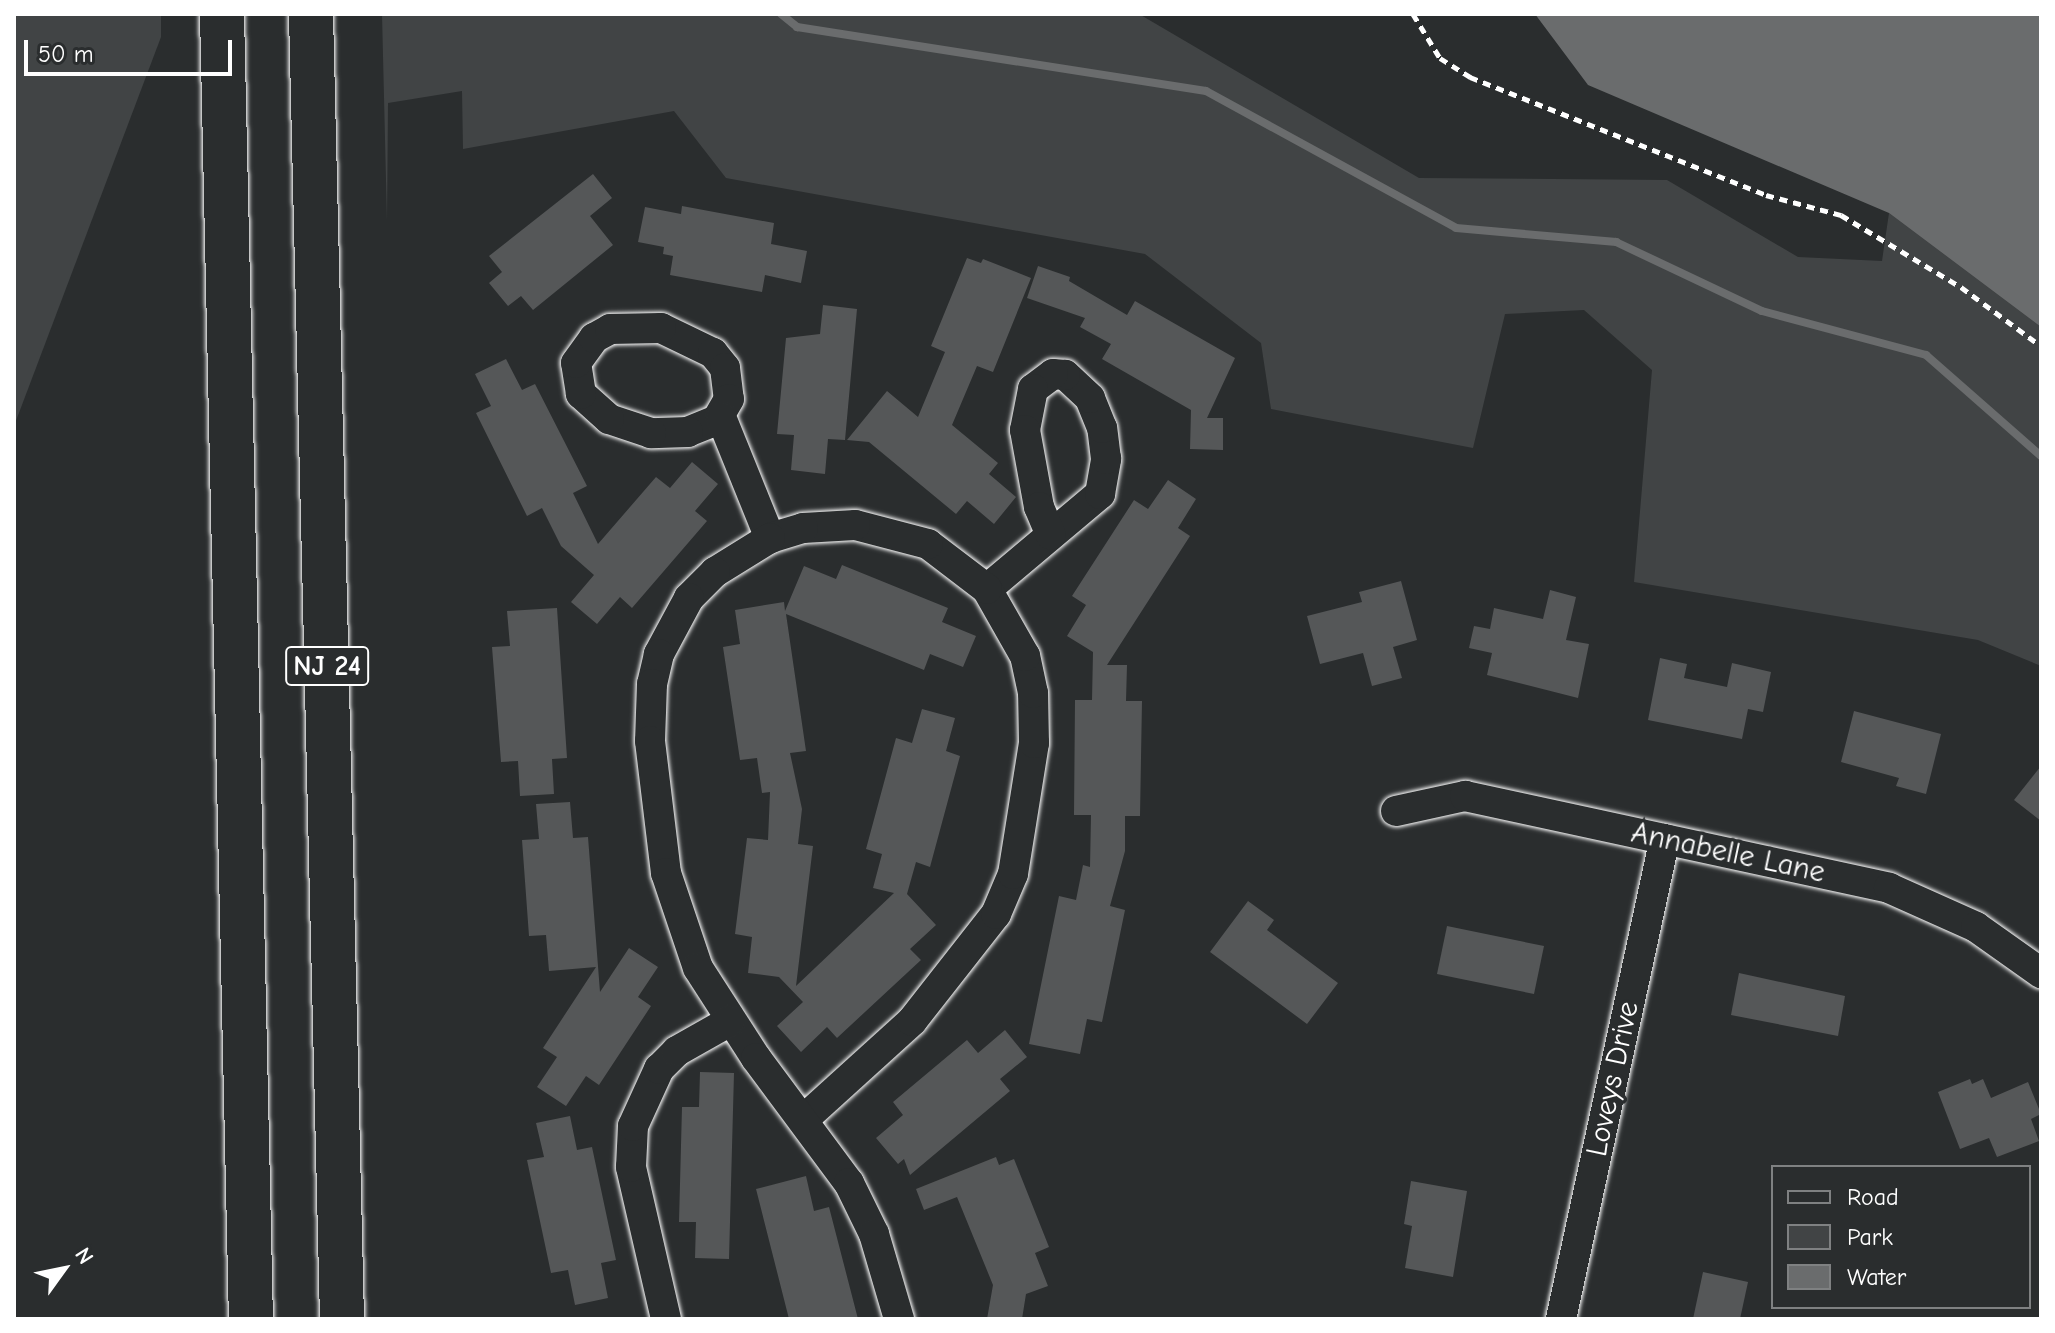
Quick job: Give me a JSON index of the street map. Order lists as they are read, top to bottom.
{
  "streets": {
    "highway": ["NJ 24"],
    "street": ["Annabelle Lane", "Loveys Drive"]
  },
  "crossings": [
    ["Annabelle Lane", "Loveys Drive"]
  ],
  "legend": ["Road", "Park", "Water"],
  "scale_bar": "50 m",
  "north": "top right"
}
